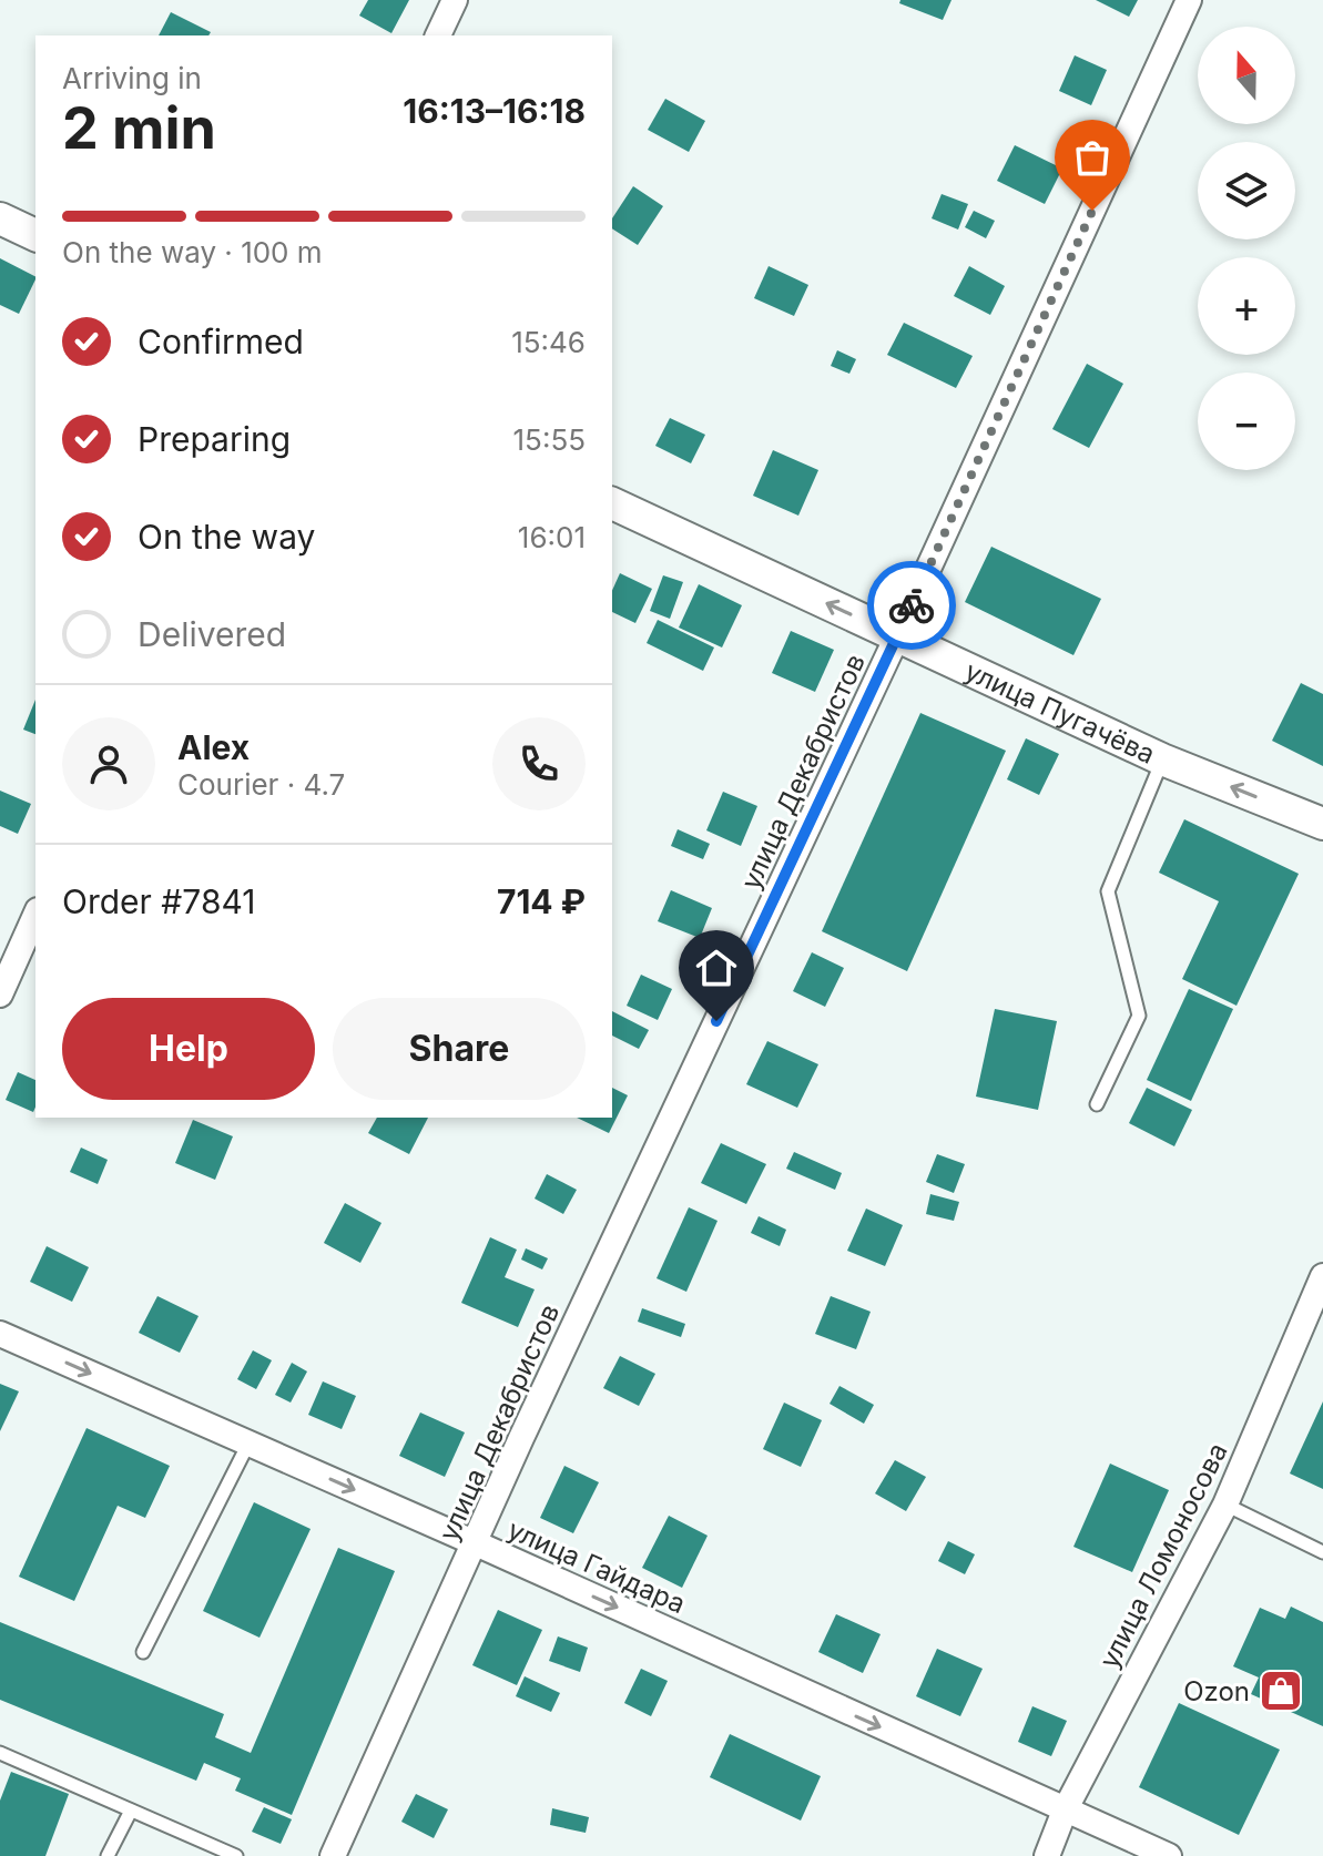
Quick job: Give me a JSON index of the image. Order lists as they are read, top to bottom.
{
  "streets": {
    "street": [
      "улица Пугачёва",
      "улица Декабристов",
      "улица Ломоносова",
      "улица Гайдара"
    ]
  },
  "crossings": [
    ["улица Пугачёва", "улица Декабристов"],
    ["улица Декабристов", "улица Гайдара"],
    ["улица Ломоносова", "улица Гайдара"]
  ],
  "one_way": ["улица Пугачёва", "улица Гайдара"],
  "places": {
    "shop": ["Ozon"]
  },
  "north": "top",
  "page": {
    "map_buttons": ["+", "−"],
    "heading": ["2 min", "Arriving in", "16:13–16:18"],
    "panel": [
      "Alex",
      "Courier · 4.7",
      "Order #7841",
      "714 ₽"
    ],
    "bar": "On the way · 100 m",
    "list": [
      ["Confirmed", "15:46"],
      ["Preparing", "15:55"],
      ["On the way", "16:01"],
      "Delivered"
    ],
    "buttons": ["Help", "Share"]
  }
}
